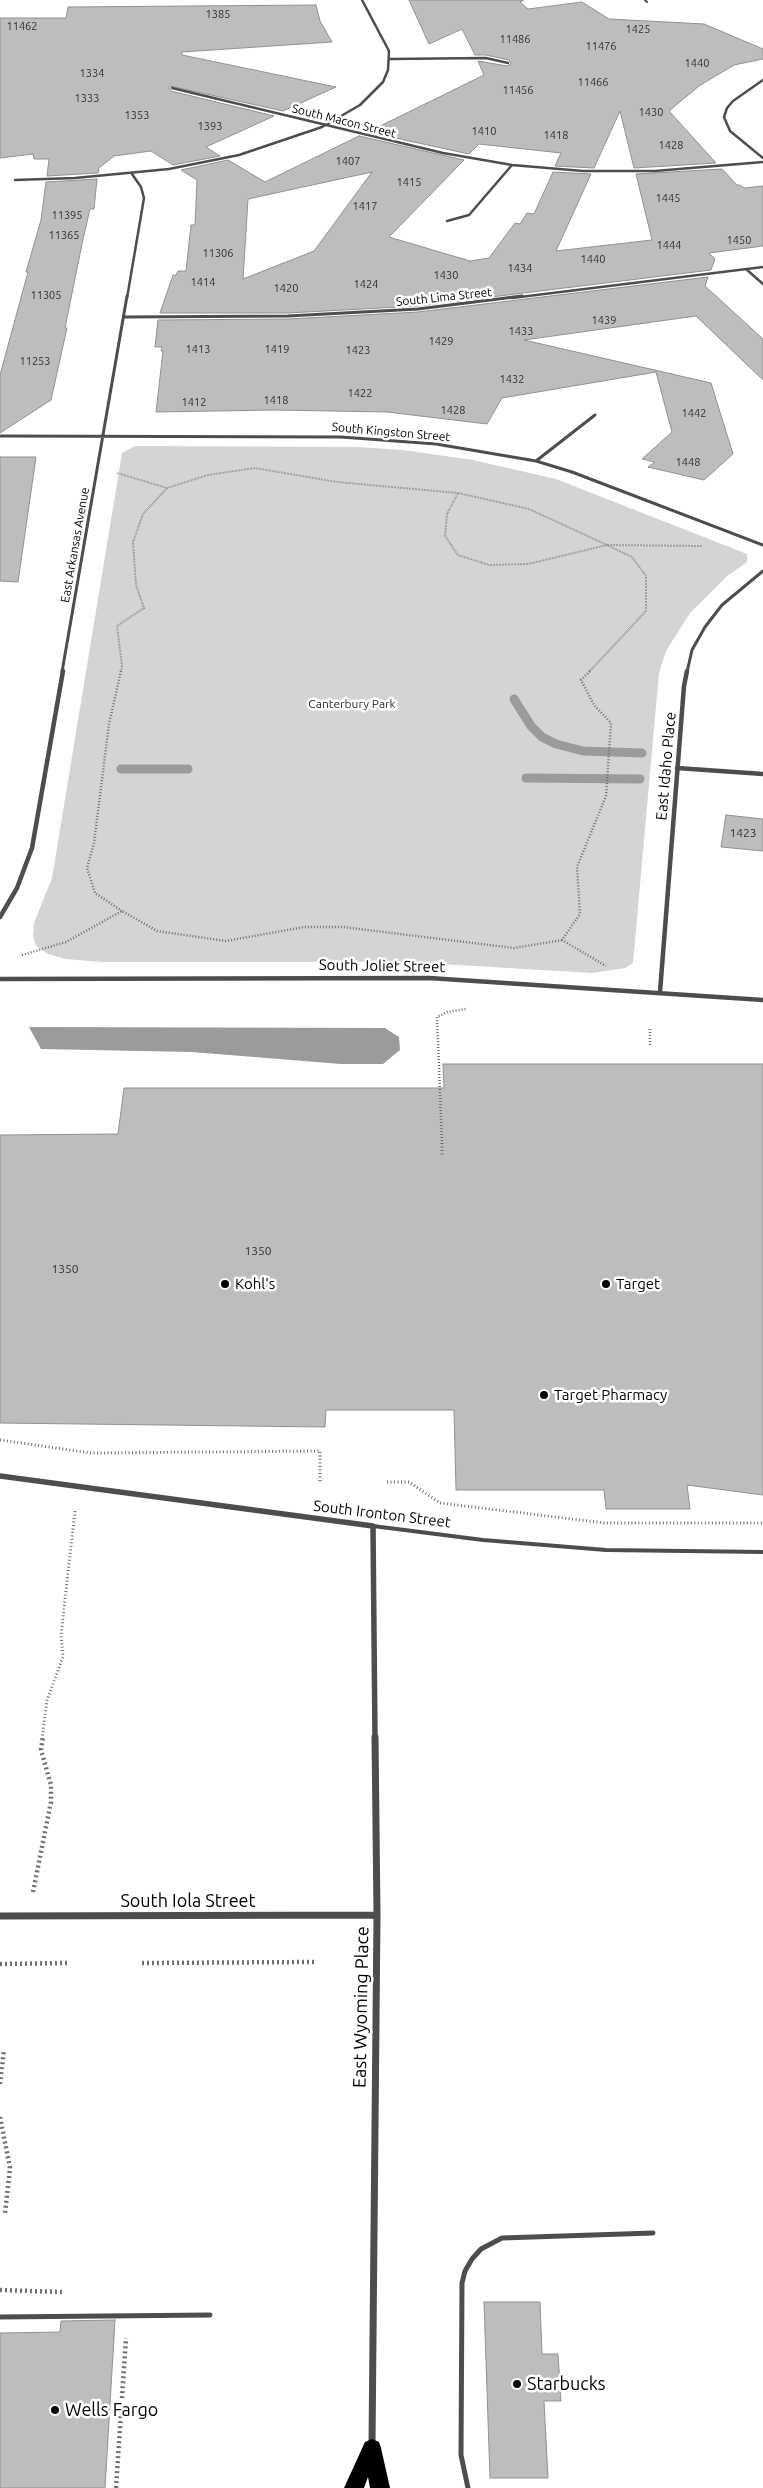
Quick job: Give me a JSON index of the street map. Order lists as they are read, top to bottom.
{
  "streets": {
    "street": [
      "South Macon Street",
      "South Lima Street",
      "South Kingston Street",
      "East Arkansas Avenue",
      "East Idaho Place",
      "South Joliet Street",
      "South Ironton Street",
      "South Iola Street",
      "East Wyoming Place"
    ]
  },
  "crossings": [
    ["South Lima Street", "East Arkansas Avenue"],
    ["South Kingston Street", "East Arkansas Avenue"],
    ["East Idaho Place", "South Joliet Street"],
    ["South Ironton Street", "East Wyoming Place"],
    ["South Iola Street", "East Wyoming Place"]
  ],
  "parks": ["Canterbury Park"],
  "places": [
    "Kohl's",
    "Target",
    "Target Pharmacy",
    "Starbucks",
    "Wells Fargo"
  ],
  "house_numbers": [
    "1385",
    "11462",
    "1425",
    "11486",
    "11476",
    "1440",
    "1334",
    "11466",
    "11456",
    "1333",
    "1430",
    "1353",
    "1393",
    "1410",
    "1418",
    "1428",
    "1407",
    "1415",
    "1445",
    "1417",
    "11395",
    "11365",
    "1450",
    "1444",
    "11306",
    "1440",
    "1434",
    "1430",
    "1414",
    "1424",
    "1420",
    "11305",
    "1439",
    "1433",
    "1429",
    "1413",
    "1419",
    "1423",
    "11253",
    "1432",
    "1422",
    "1418",
    "1412",
    "1428",
    "1442",
    "1448",
    "1423",
    "1350",
    "1350"
  ]
}
